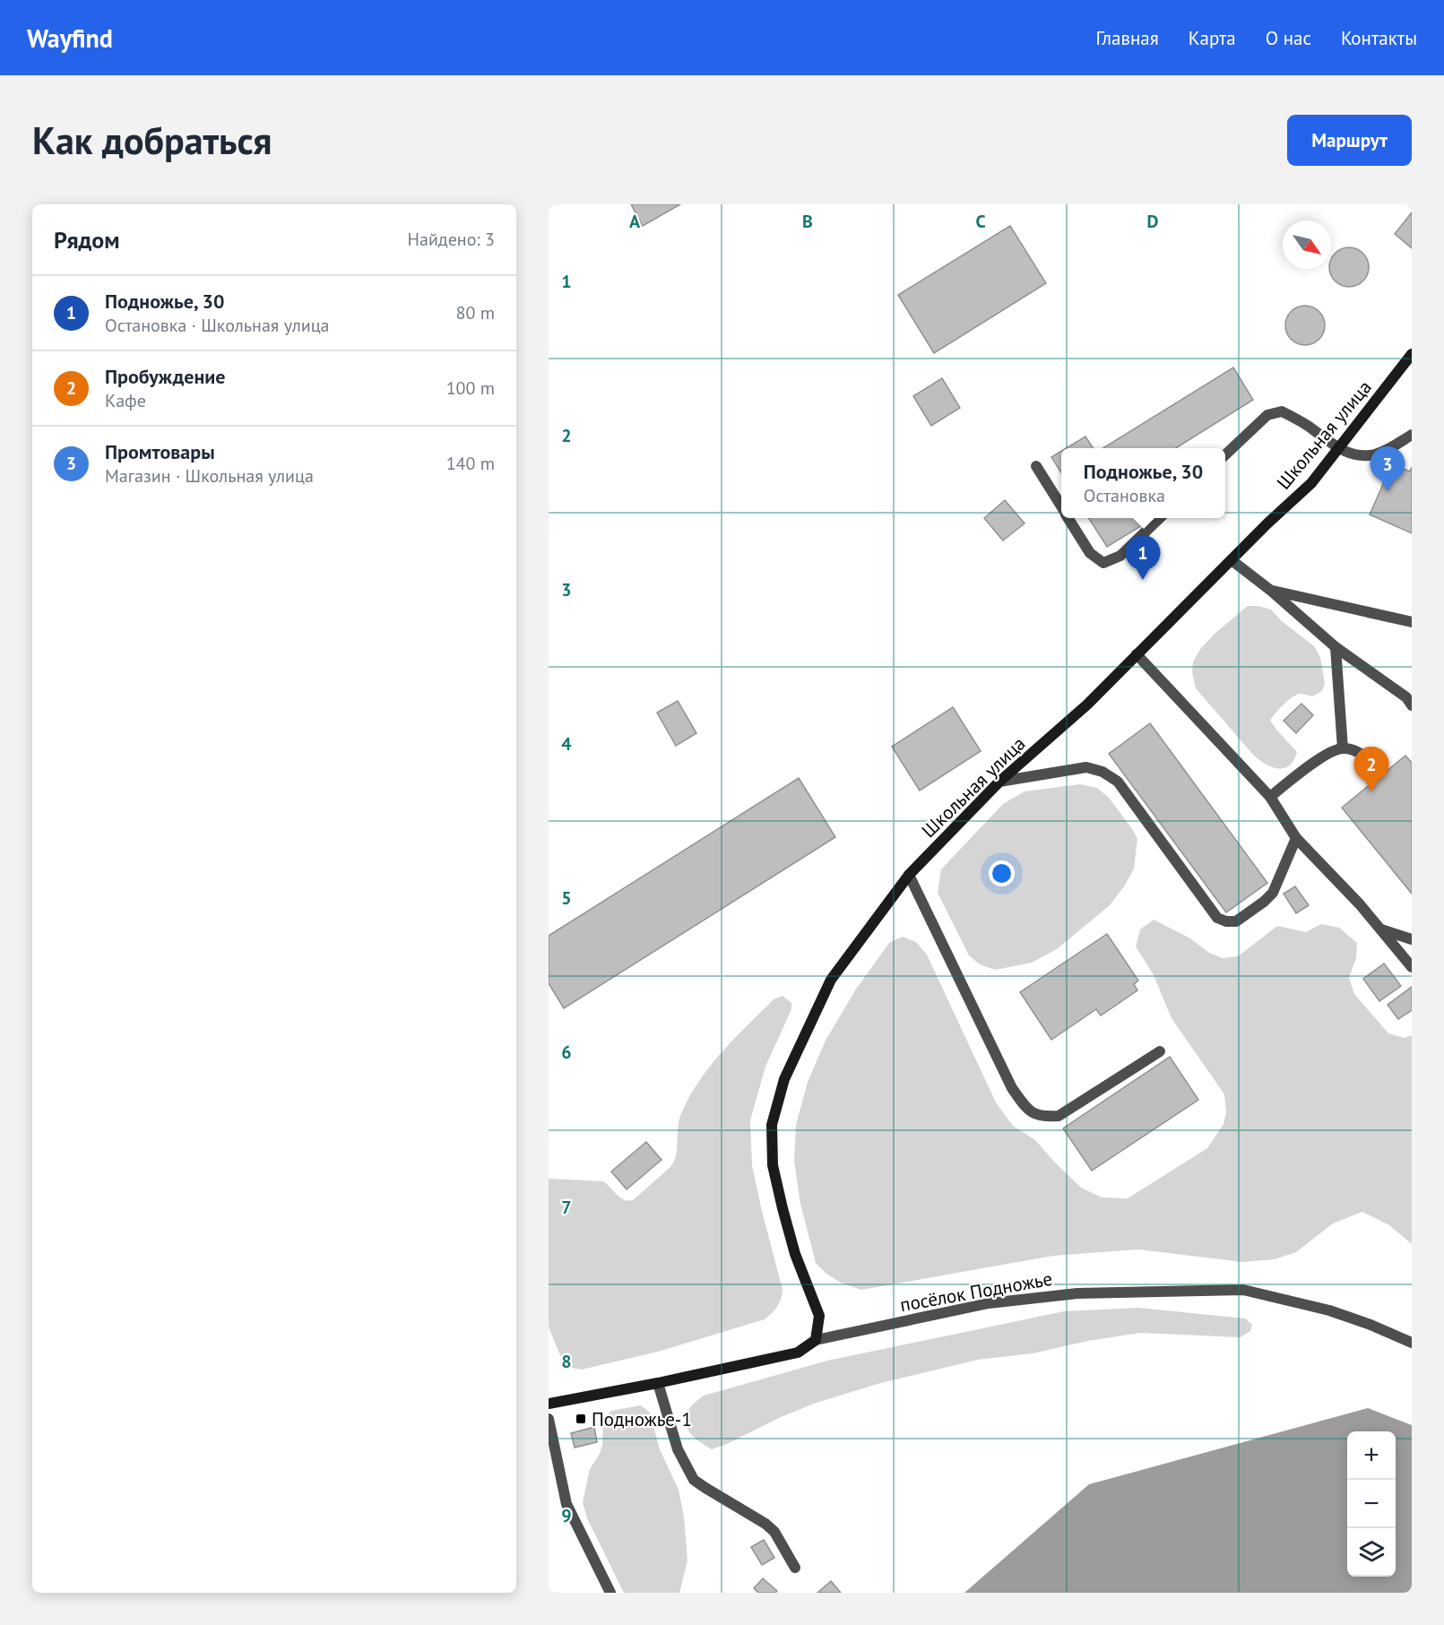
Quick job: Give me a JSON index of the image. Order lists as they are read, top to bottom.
{
  "streets": {
    "main road": ["Школьная улица", "посёлок Подножье"]
  },
  "crossings": [
    ["Школьная улица", "посёлок Подножье"]
  ],
  "places": {
    "transit": ["Подножье-1"]
  },
  "north": "bottom right",
  "page": {
    "header": "Wayfind",
    "nav": [
      "Главная",
      "Карта",
      "О нас",
      "Контакты"
    ],
    "buttons": "Маршрут",
    "title": "Как добраться",
    "heading": ["Рядом", "Найдено: 3"],
    "list": [
      {
        "mark": "1",
        "name": "Подножье, 30",
        "note": "Остановка · Школьная улица",
        "value": "80 m"
      },
      {
        "mark": "2",
        "name": "Пробуждение",
        "note": "Кафе",
        "value": "100 m"
      },
      {
        "mark": "3",
        "name": "Промтовары",
        "note": "Магазин · Школьная улица",
        "value": "140 m"
      }
    ],
    "pins": ["3", "1", "2"],
    "popup": ["Подножье, 30", "Остановка"],
    "map_buttons": ["+", "−"]
  },
  "grid": {
    "columns": [
      "A",
      "B",
      "C",
      "D"
    ],
    "rows": [
      "1",
      "2",
      "3",
      "4",
      "5",
      "6",
      "7",
      "8",
      "9"
    ]
  }
}
